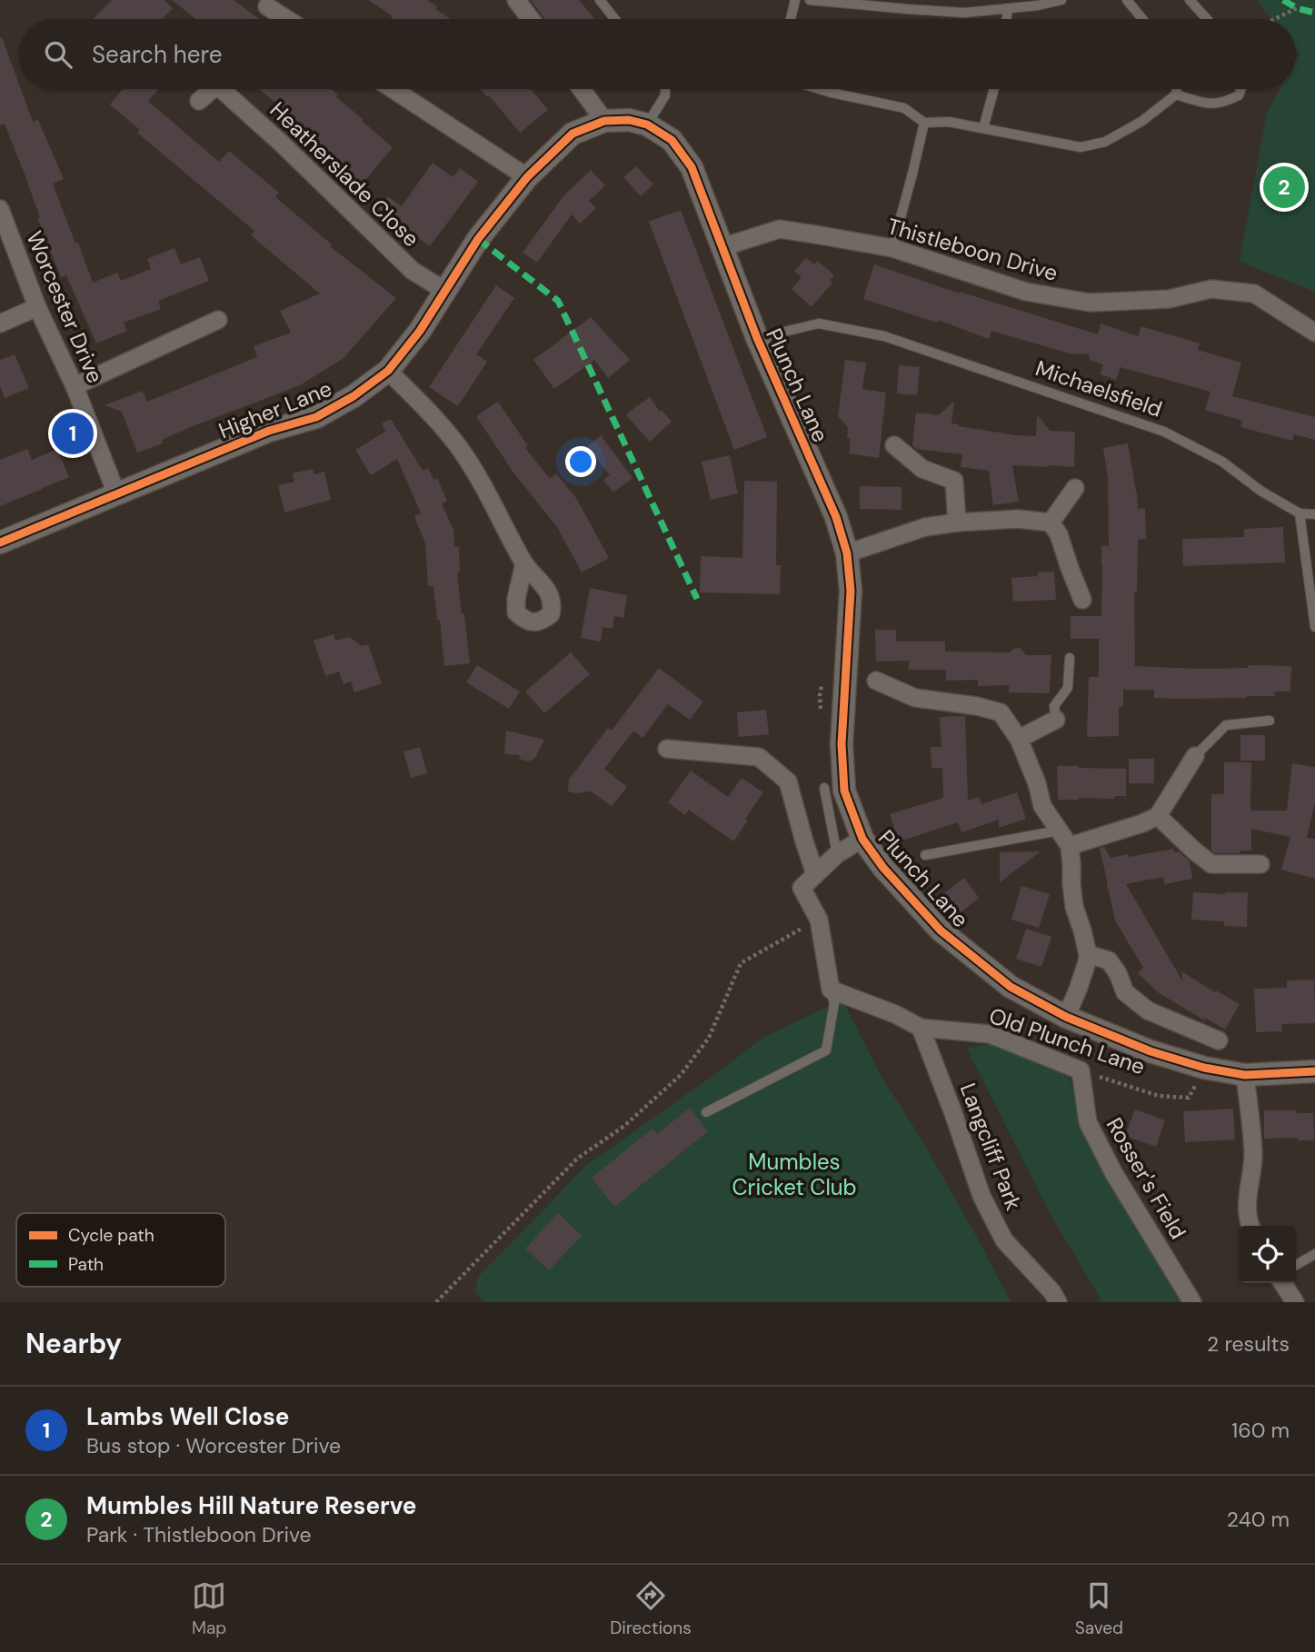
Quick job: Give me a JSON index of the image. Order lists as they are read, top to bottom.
{
  "streets": {
    "street": [
      "Heatherslade Close",
      "Thistleboon Drive",
      "Worcester Drive",
      "Plunch Lane",
      "Higher Lane",
      "Old Plunch Lane",
      "Langcliff Park",
      "Rosser's Field"
    ],
    "lane": ["Michaelsfield"]
  },
  "crossings": [
    ["Heatherslade Close", "Higher Lane"],
    ["Thistleboon Drive", "Plunch Lane"],
    ["Worcester Drive", "Higher Lane"],
    ["Plunch Lane", "Michaelsfield"],
    ["Plunch Lane", "Old Plunch Lane"],
    ["Old Plunch Lane", "Langcliff Park"],
    ["Old Plunch Lane", "Rosser's Field"]
  ],
  "parks": ["Mumbles Cricket Club"],
  "legend": ["Cycle path", "Path"],
  "page": {
    "search": "Search here",
    "pins": ["2", "1"],
    "heading": ["Nearby", "2 results"],
    "list": [
      {
        "mark": "1",
        "name": "Lambs Well Close",
        "note": "Bus stop · Worcester Drive",
        "value": "160 m"
      },
      {
        "mark": "2",
        "name": "Mumbles Hill Nature Reserve",
        "note": "Park · Thistleboon Drive",
        "value": "240 m"
      }
    ],
    "nav": ["Map", "Directions", "Saved"]
  }
}
